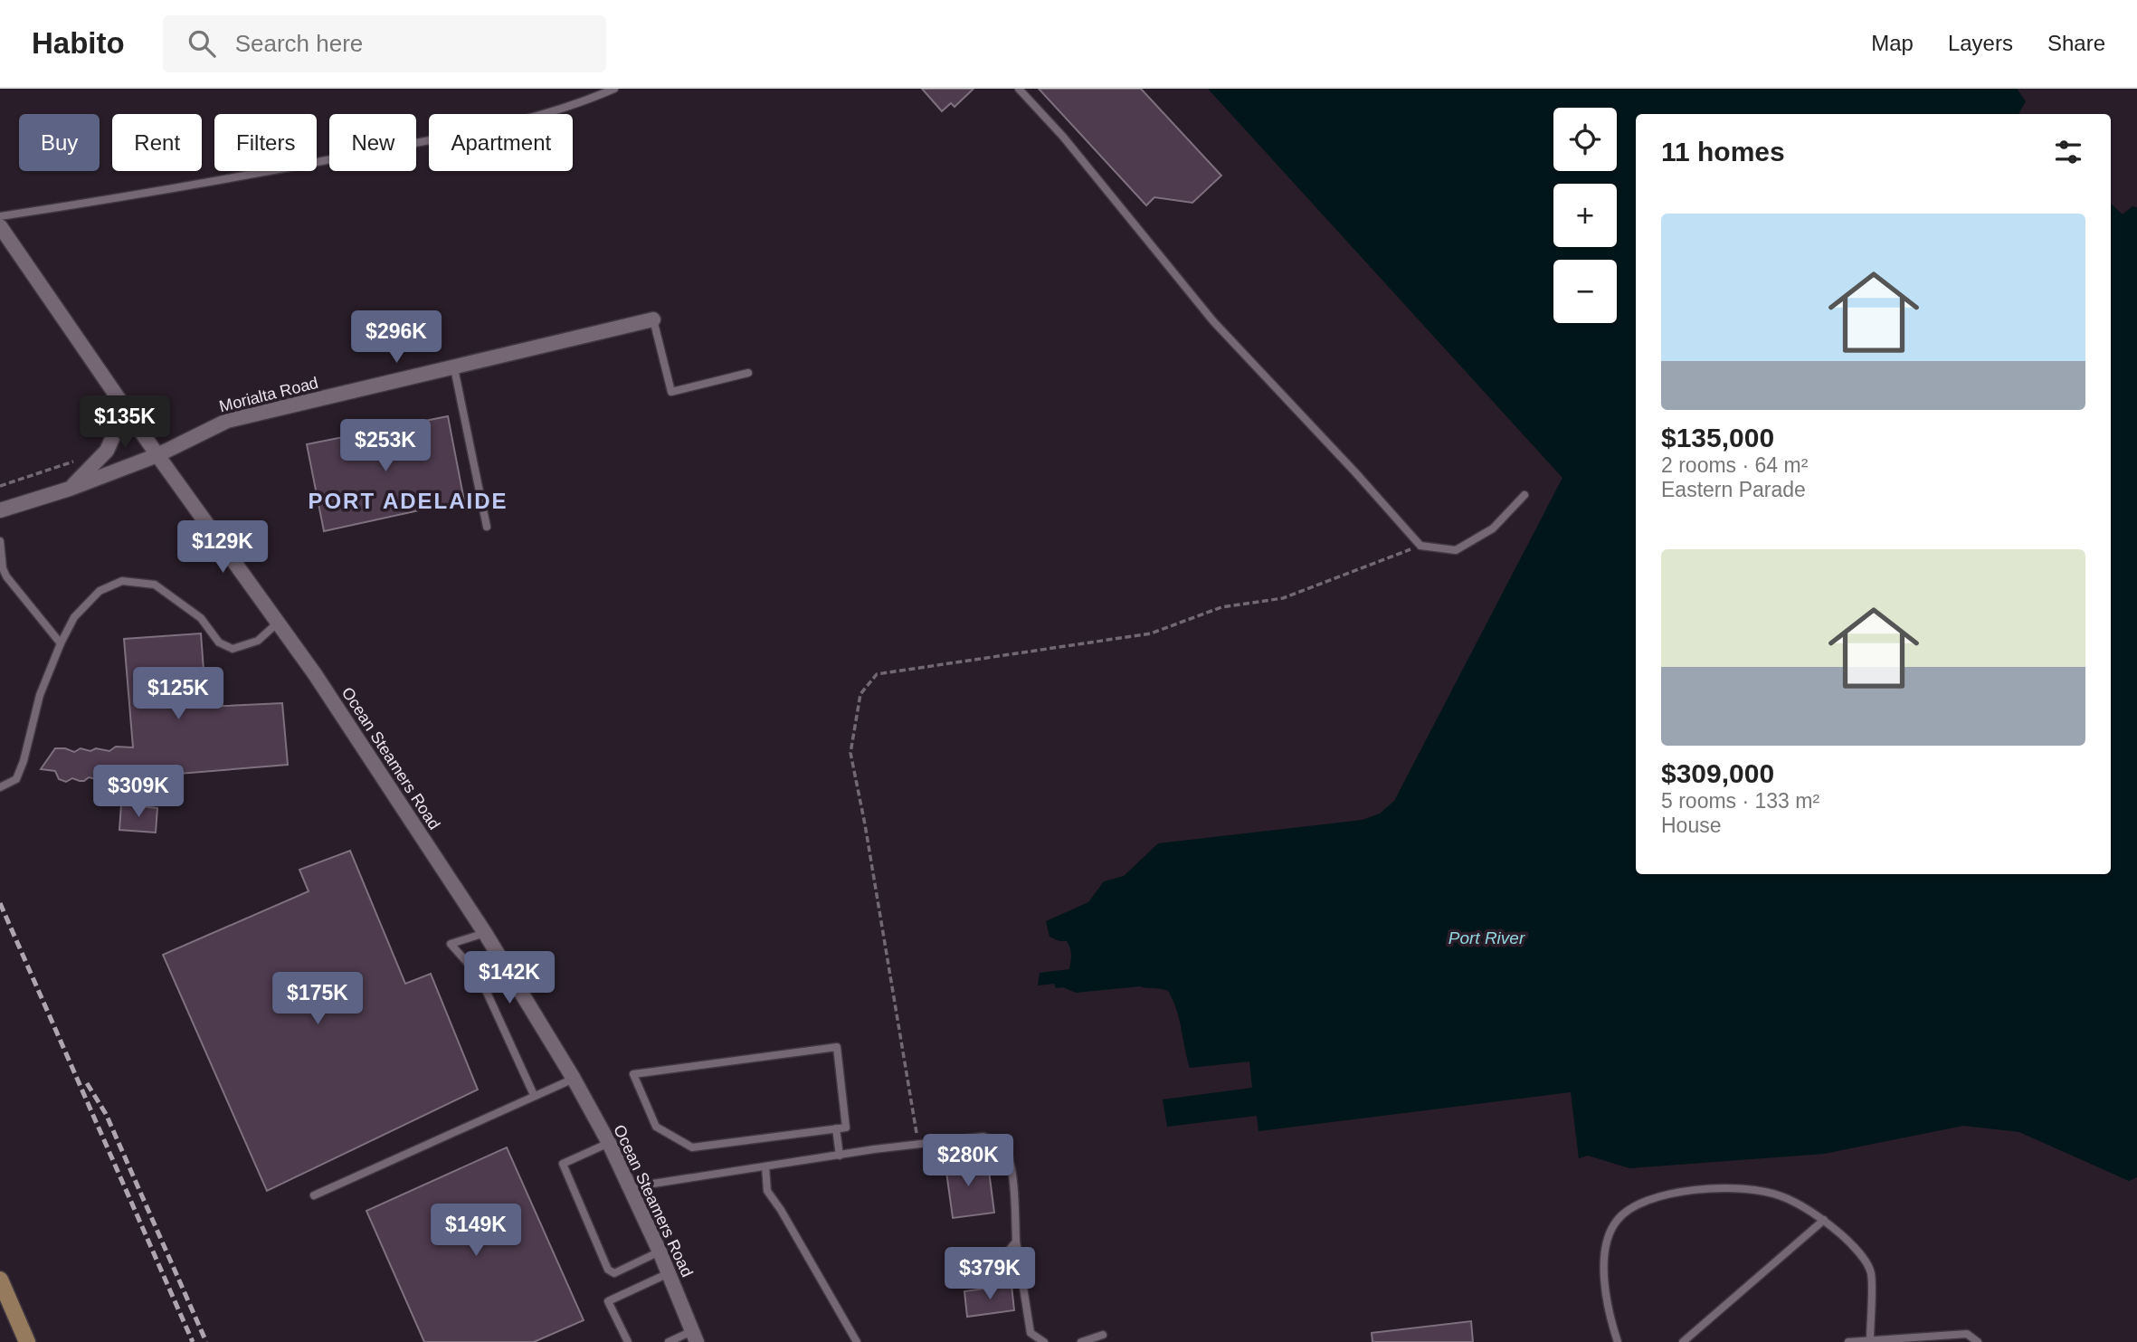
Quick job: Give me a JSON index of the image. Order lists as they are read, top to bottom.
{
  "streets": {
    "street": ["Morialta Road", "Ocean Steamers Road"]
  },
  "crossings": [
    ["Morialta Road", "Ocean Steamers Road"]
  ],
  "districts": ["PORT ADELAIDE"],
  "water": ["Port River"],
  "page": {
    "header": "Habito",
    "search": "Search here",
    "nav": ["Map", "Layers", "Share"],
    "map_buttons": ["+", "−"],
    "chip": [
      "Buy",
      "Rent",
      "Filters",
      "New",
      "Apartment"
    ],
    "heading": "11 homes",
    "list": [
      {
        "name": "$135,000",
        "note": "2 rooms · 64 m² · Eastern Parade"
      },
      {
        "name": "$309,000",
        "note": "5 rooms · 133 m² · House"
      }
    ],
    "price": [
      "$296K",
      "$135K",
      "$253K",
      "$129K",
      "$125K",
      "$309K",
      "$142K",
      "$175K",
      "$280K",
      "$149K",
      "$379K"
    ]
  }
}
